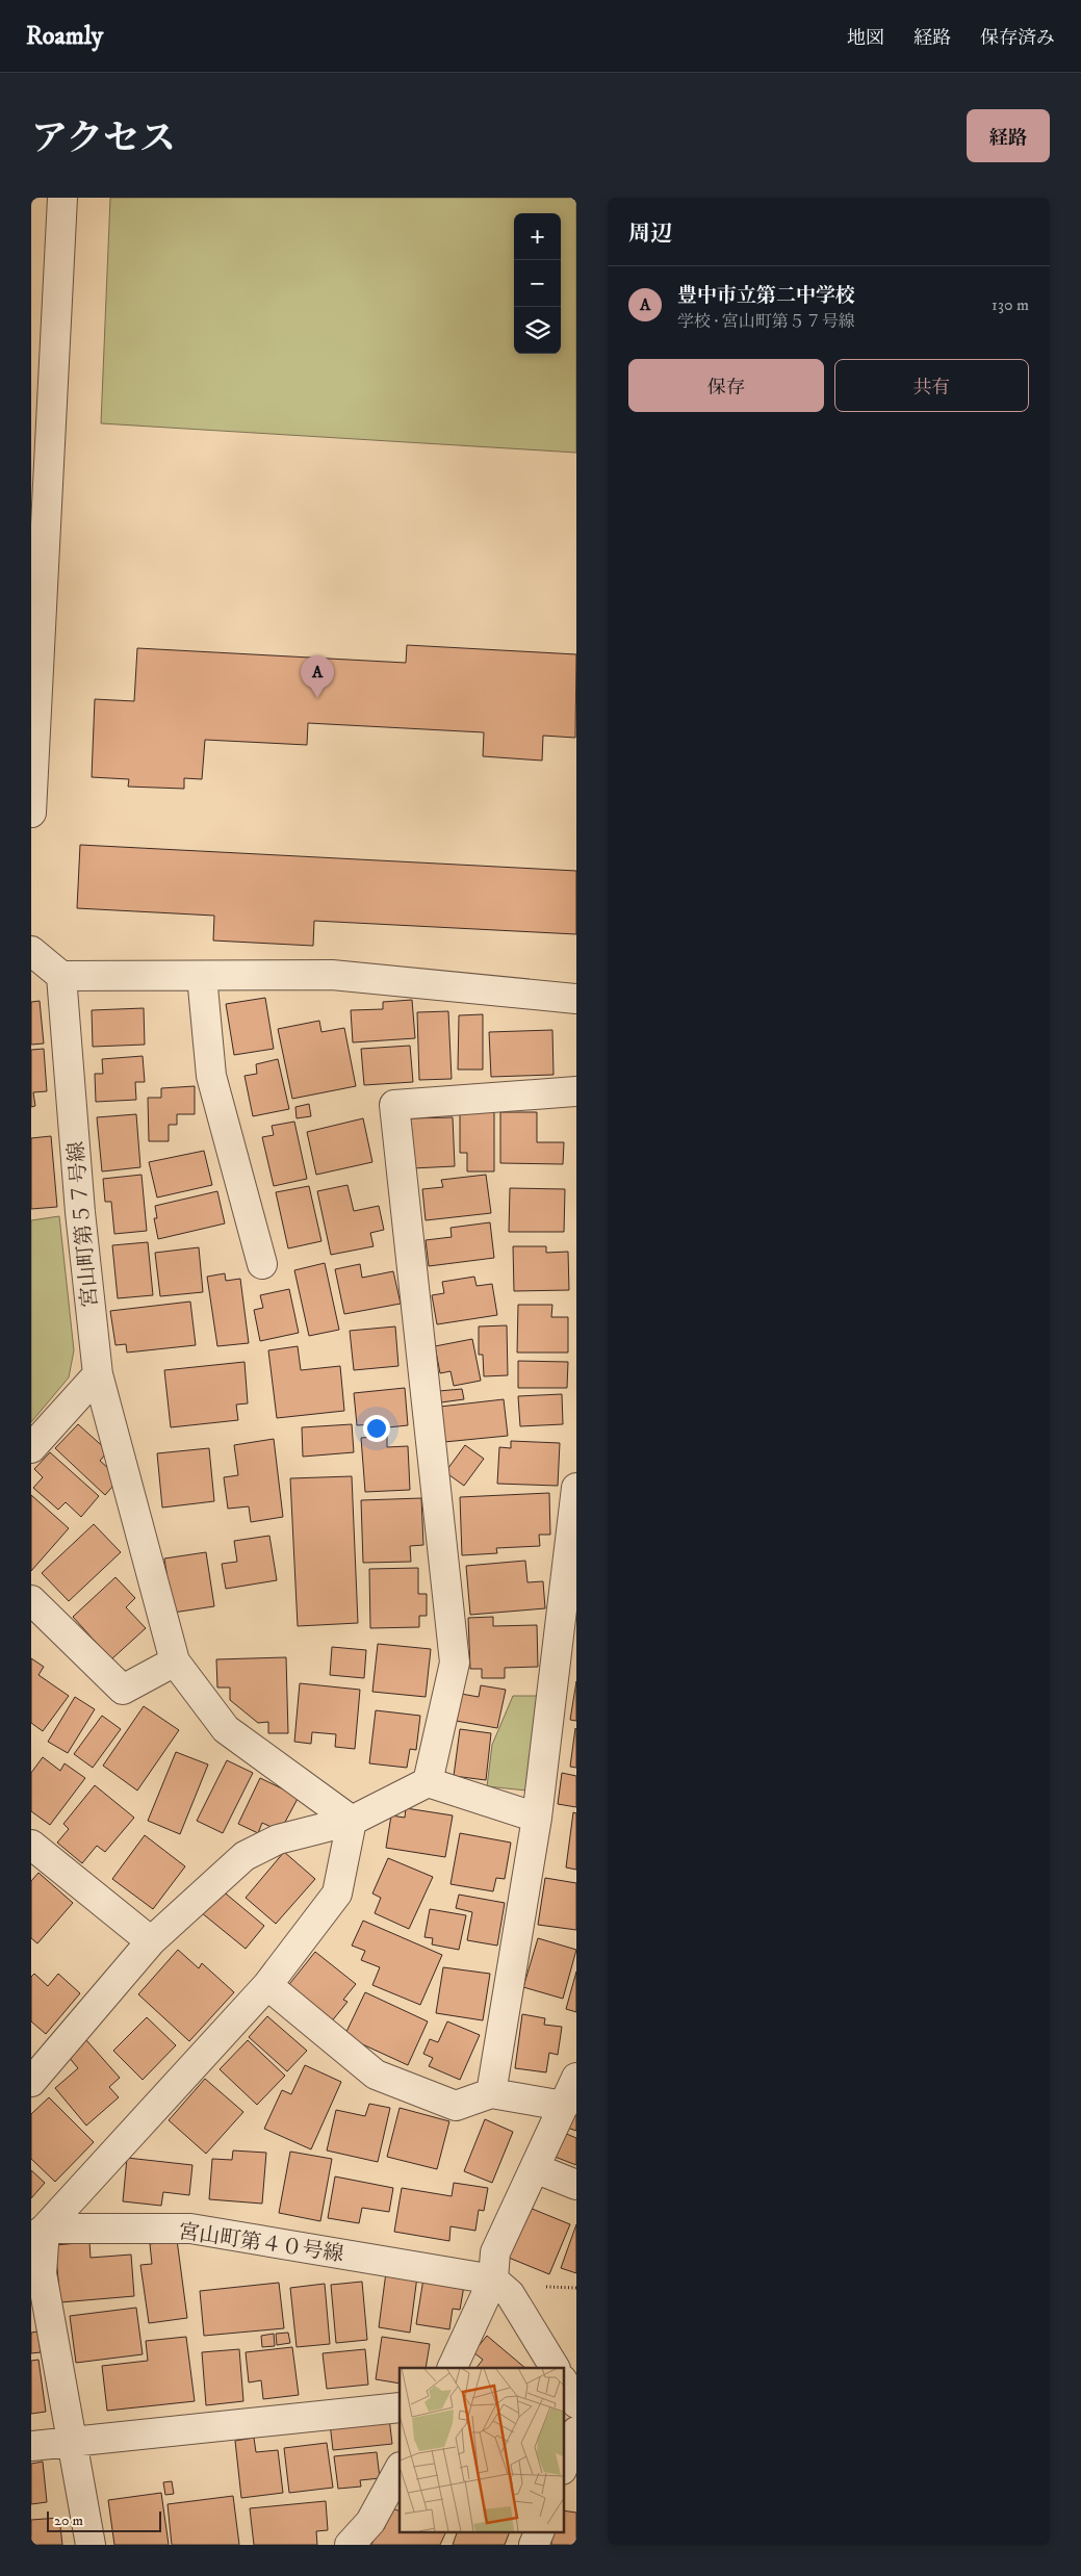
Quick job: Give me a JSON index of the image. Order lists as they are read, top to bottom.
{
  "streets": {
    "street": ["宮山町第５７号線", "宮山町第４０号線"]
  },
  "scale_bar": "20 m",
  "page": {
    "header": "Roamly",
    "nav": ["地図", "経路", "保存済み"],
    "title": "アクセス",
    "buttons": [
      "経路",
      ["保存", "共有"]
    ],
    "heading": "周辺",
    "map_buttons": ["+", "−"],
    "list": [
      {
        "mark": "A",
        "name": "豊中市立第二中学校",
        "note": "学校 · 宮山町第５７号線",
        "value": "130 m"
      }
    ],
    "pins": "A",
    "scale": "20 m"
  }
}
